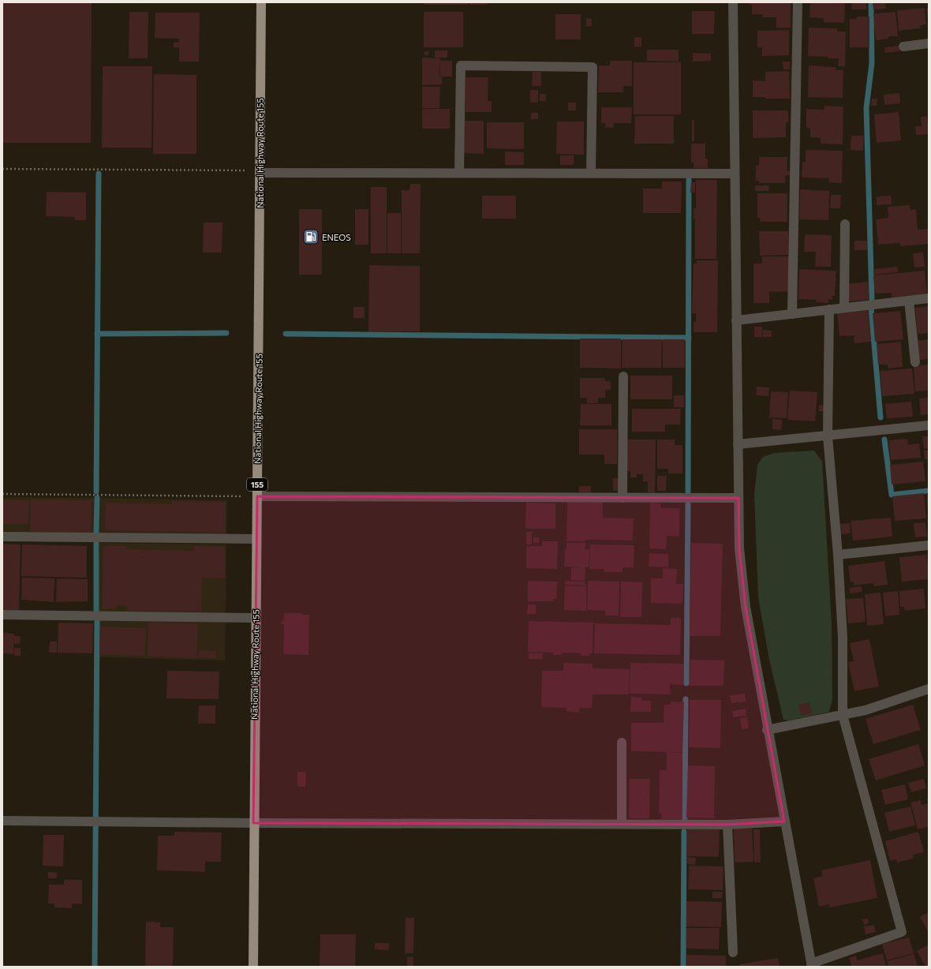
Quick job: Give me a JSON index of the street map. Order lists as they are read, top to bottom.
{
  "streets": {
    "highway": ["National Highway Route 155", "155"]
  },
  "places": {
    "fuel station": ["ENEOS"]
  }
}
